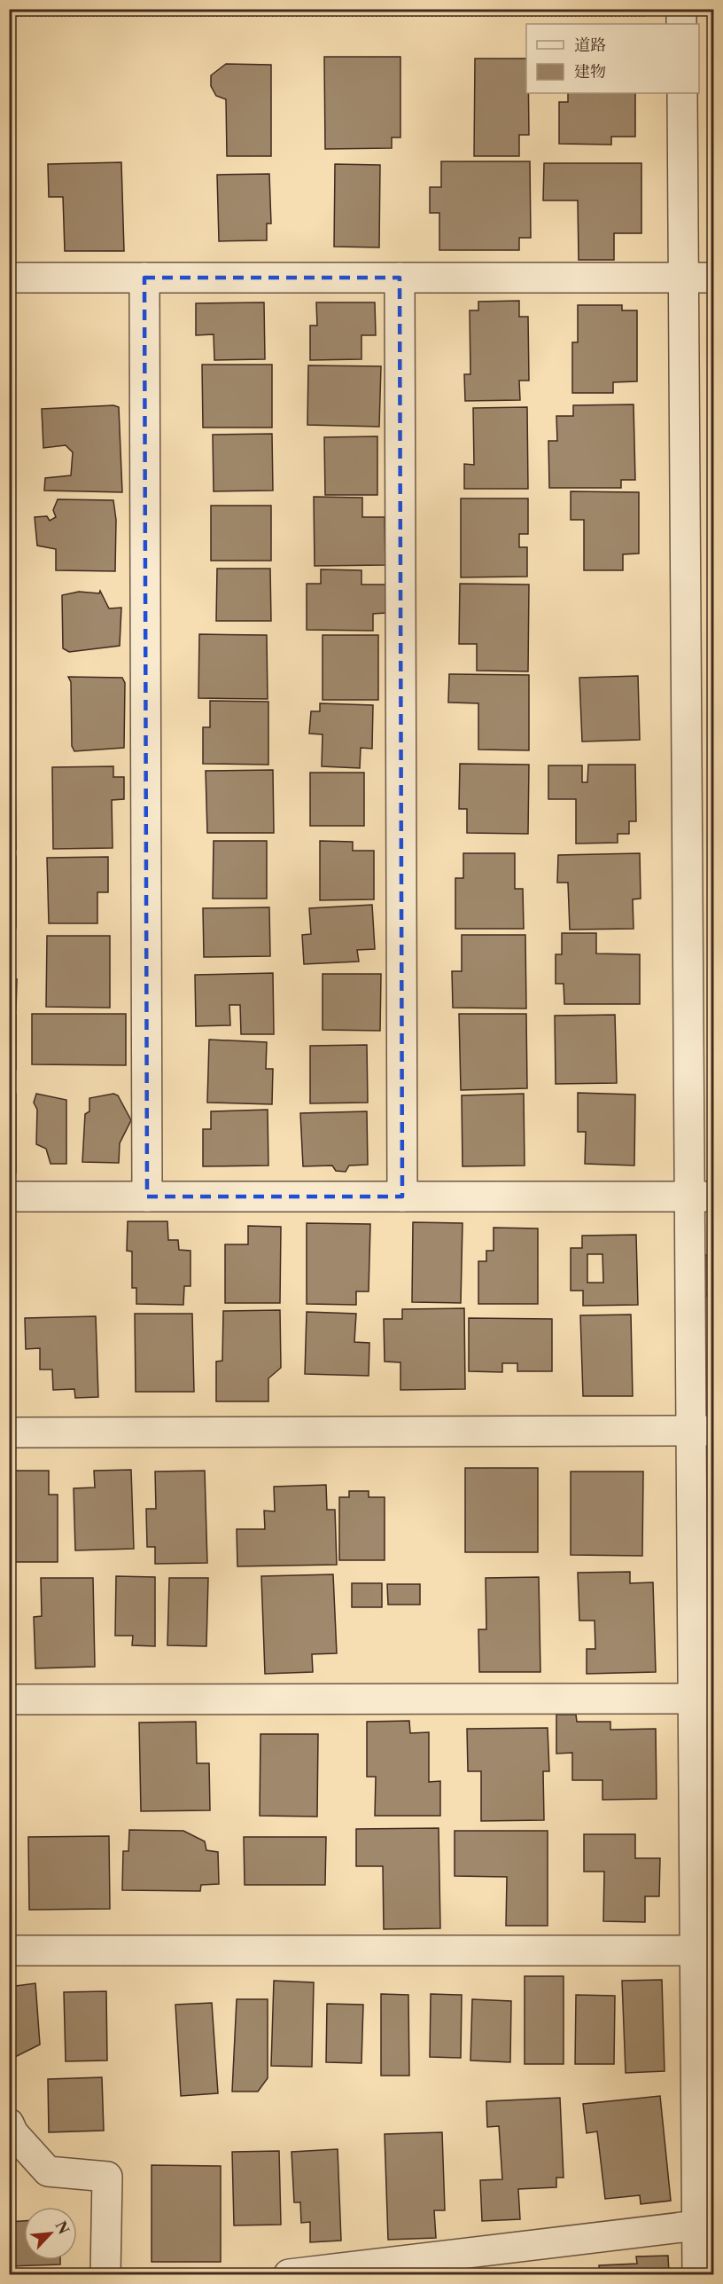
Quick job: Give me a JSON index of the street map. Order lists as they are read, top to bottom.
{
  "legend": ["道路", "建物"],
  "north": "top right"
}
